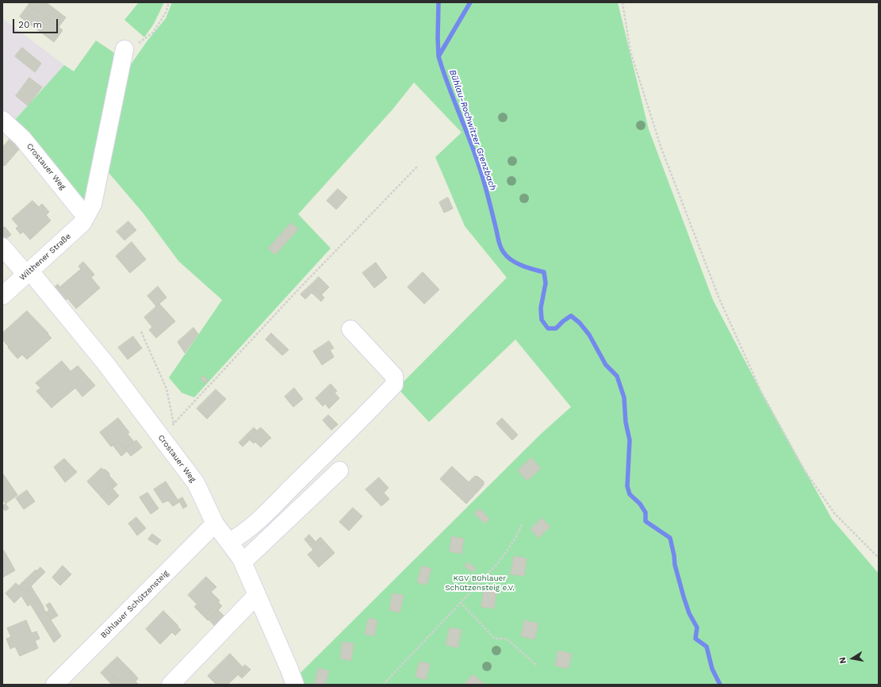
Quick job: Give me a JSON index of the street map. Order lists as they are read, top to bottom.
{
  "streets": {
    "street": ["Crostauer Weg", "Wilthener Straße", "Bühlauer Schützensteig"]
  },
  "crossings": [
    ["Crostauer Weg", "Wilthener Straße"],
    ["Crostauer Weg", "Bühlauer Schützensteig"]
  ],
  "water": ["Bühlau-Rochwitzer Grenzbach"],
  "parks": ["KGV Bühlauer Schützensteig e.V."],
  "scale_bar": "20 m",
  "north": "left"
}
